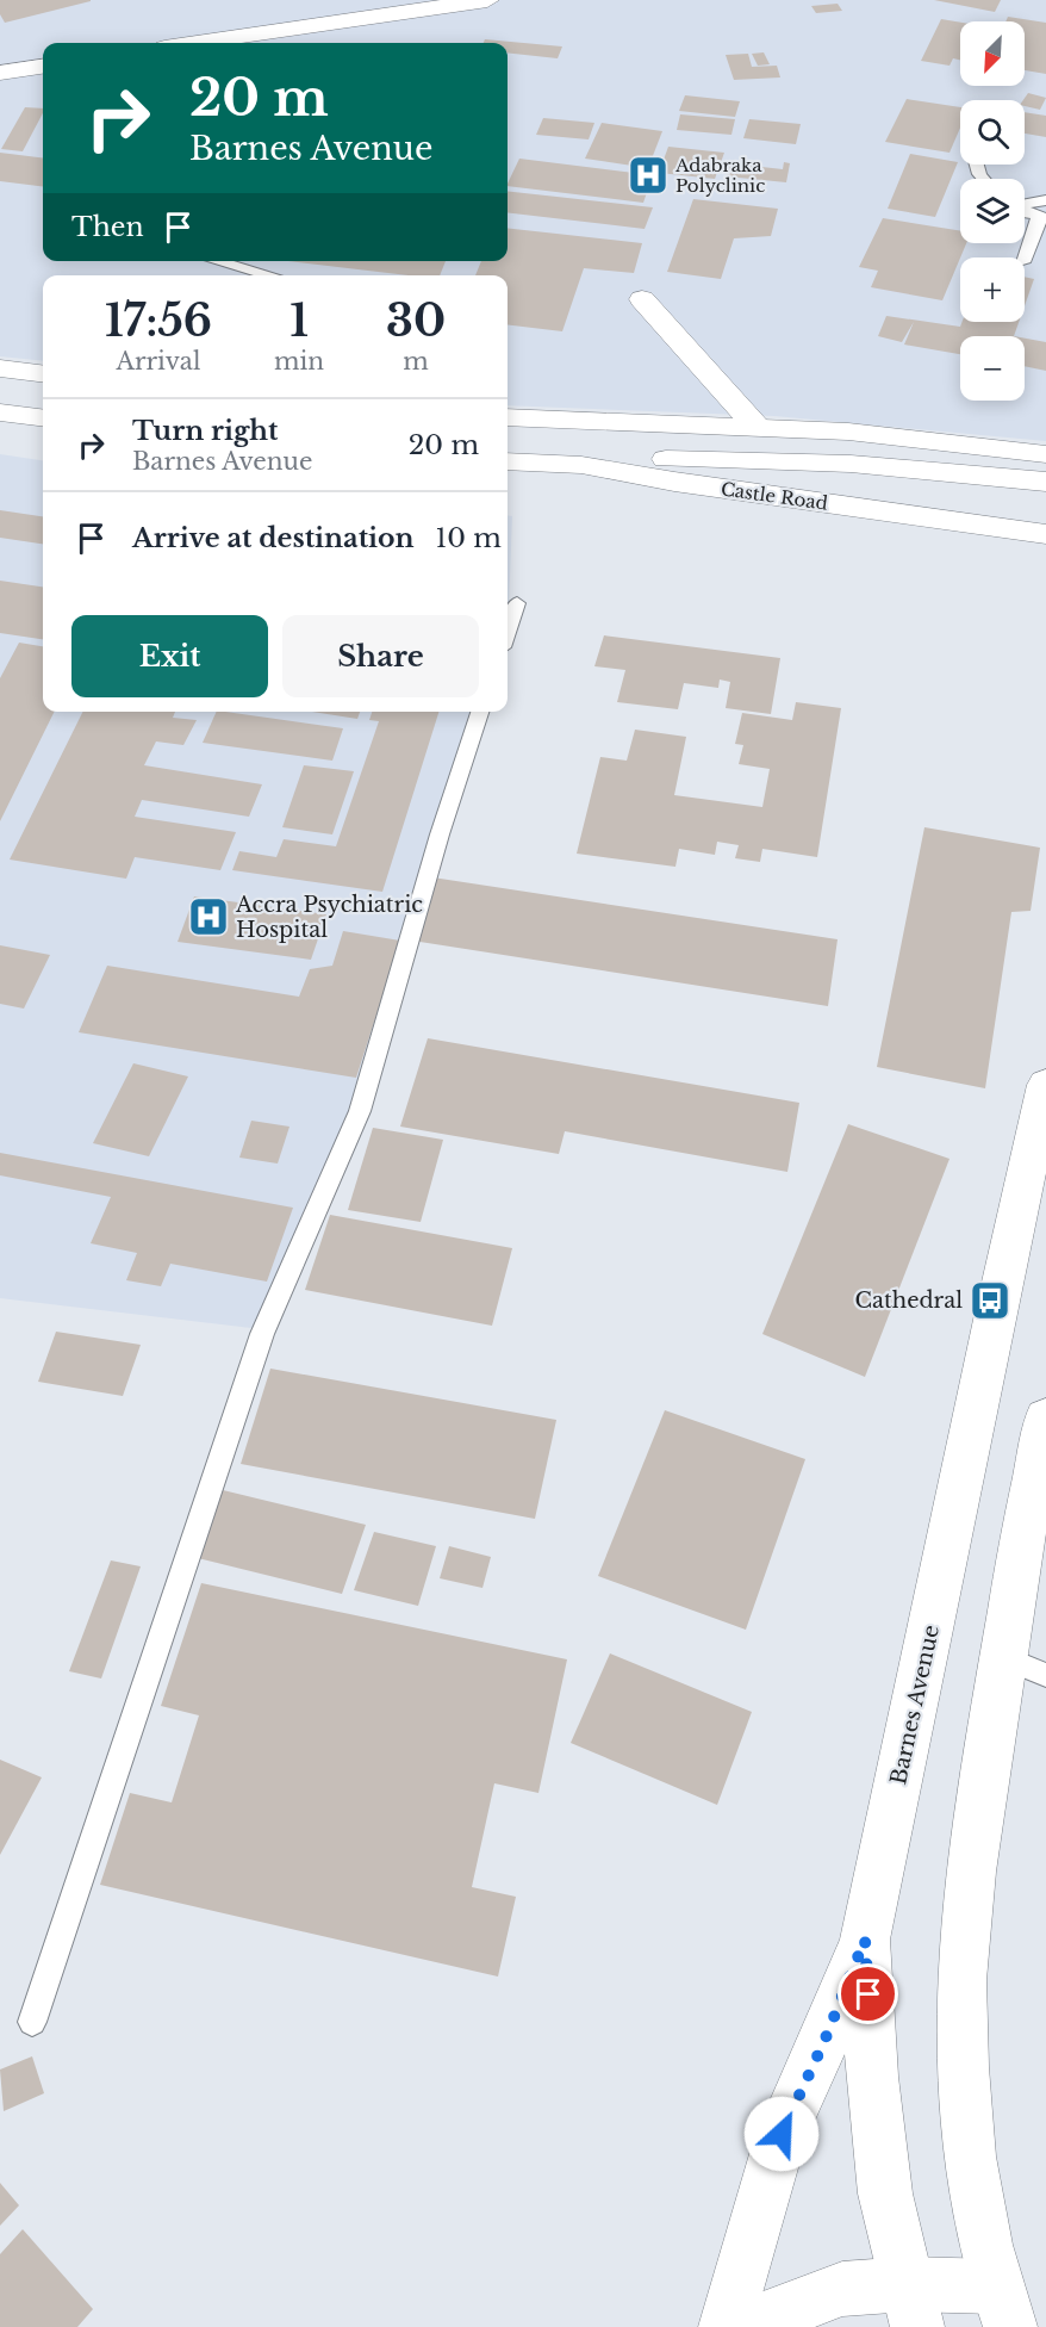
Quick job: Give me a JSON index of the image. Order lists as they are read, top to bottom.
{
  "streets": {
    "main road": ["Castle Road", "Barnes Avenue"]
  },
  "places": {
    "hospital": ["Adabraka Polyclinic", "Accra Psychiatric Hospital"],
    "bus stop": ["Cathedral"]
  },
  "north": "bottom left",
  "page": {
    "map_buttons": ["+", "−"],
    "turn": ["20 m", "Barnes Avenue"],
    "then": "Then",
    "eta": [
      "17:56",
      "Arrival",
      "1",
      "min",
      "30",
      "m"
    ],
    "list": [
      {
        "name": "Turn right",
        "note": "Barnes Avenue",
        "value": "20 m"
      },
      {
        "name": "Arrive at destination",
        "value": "10 m"
      }
    ],
    "buttons": ["Exit", "Share"]
  }
}
